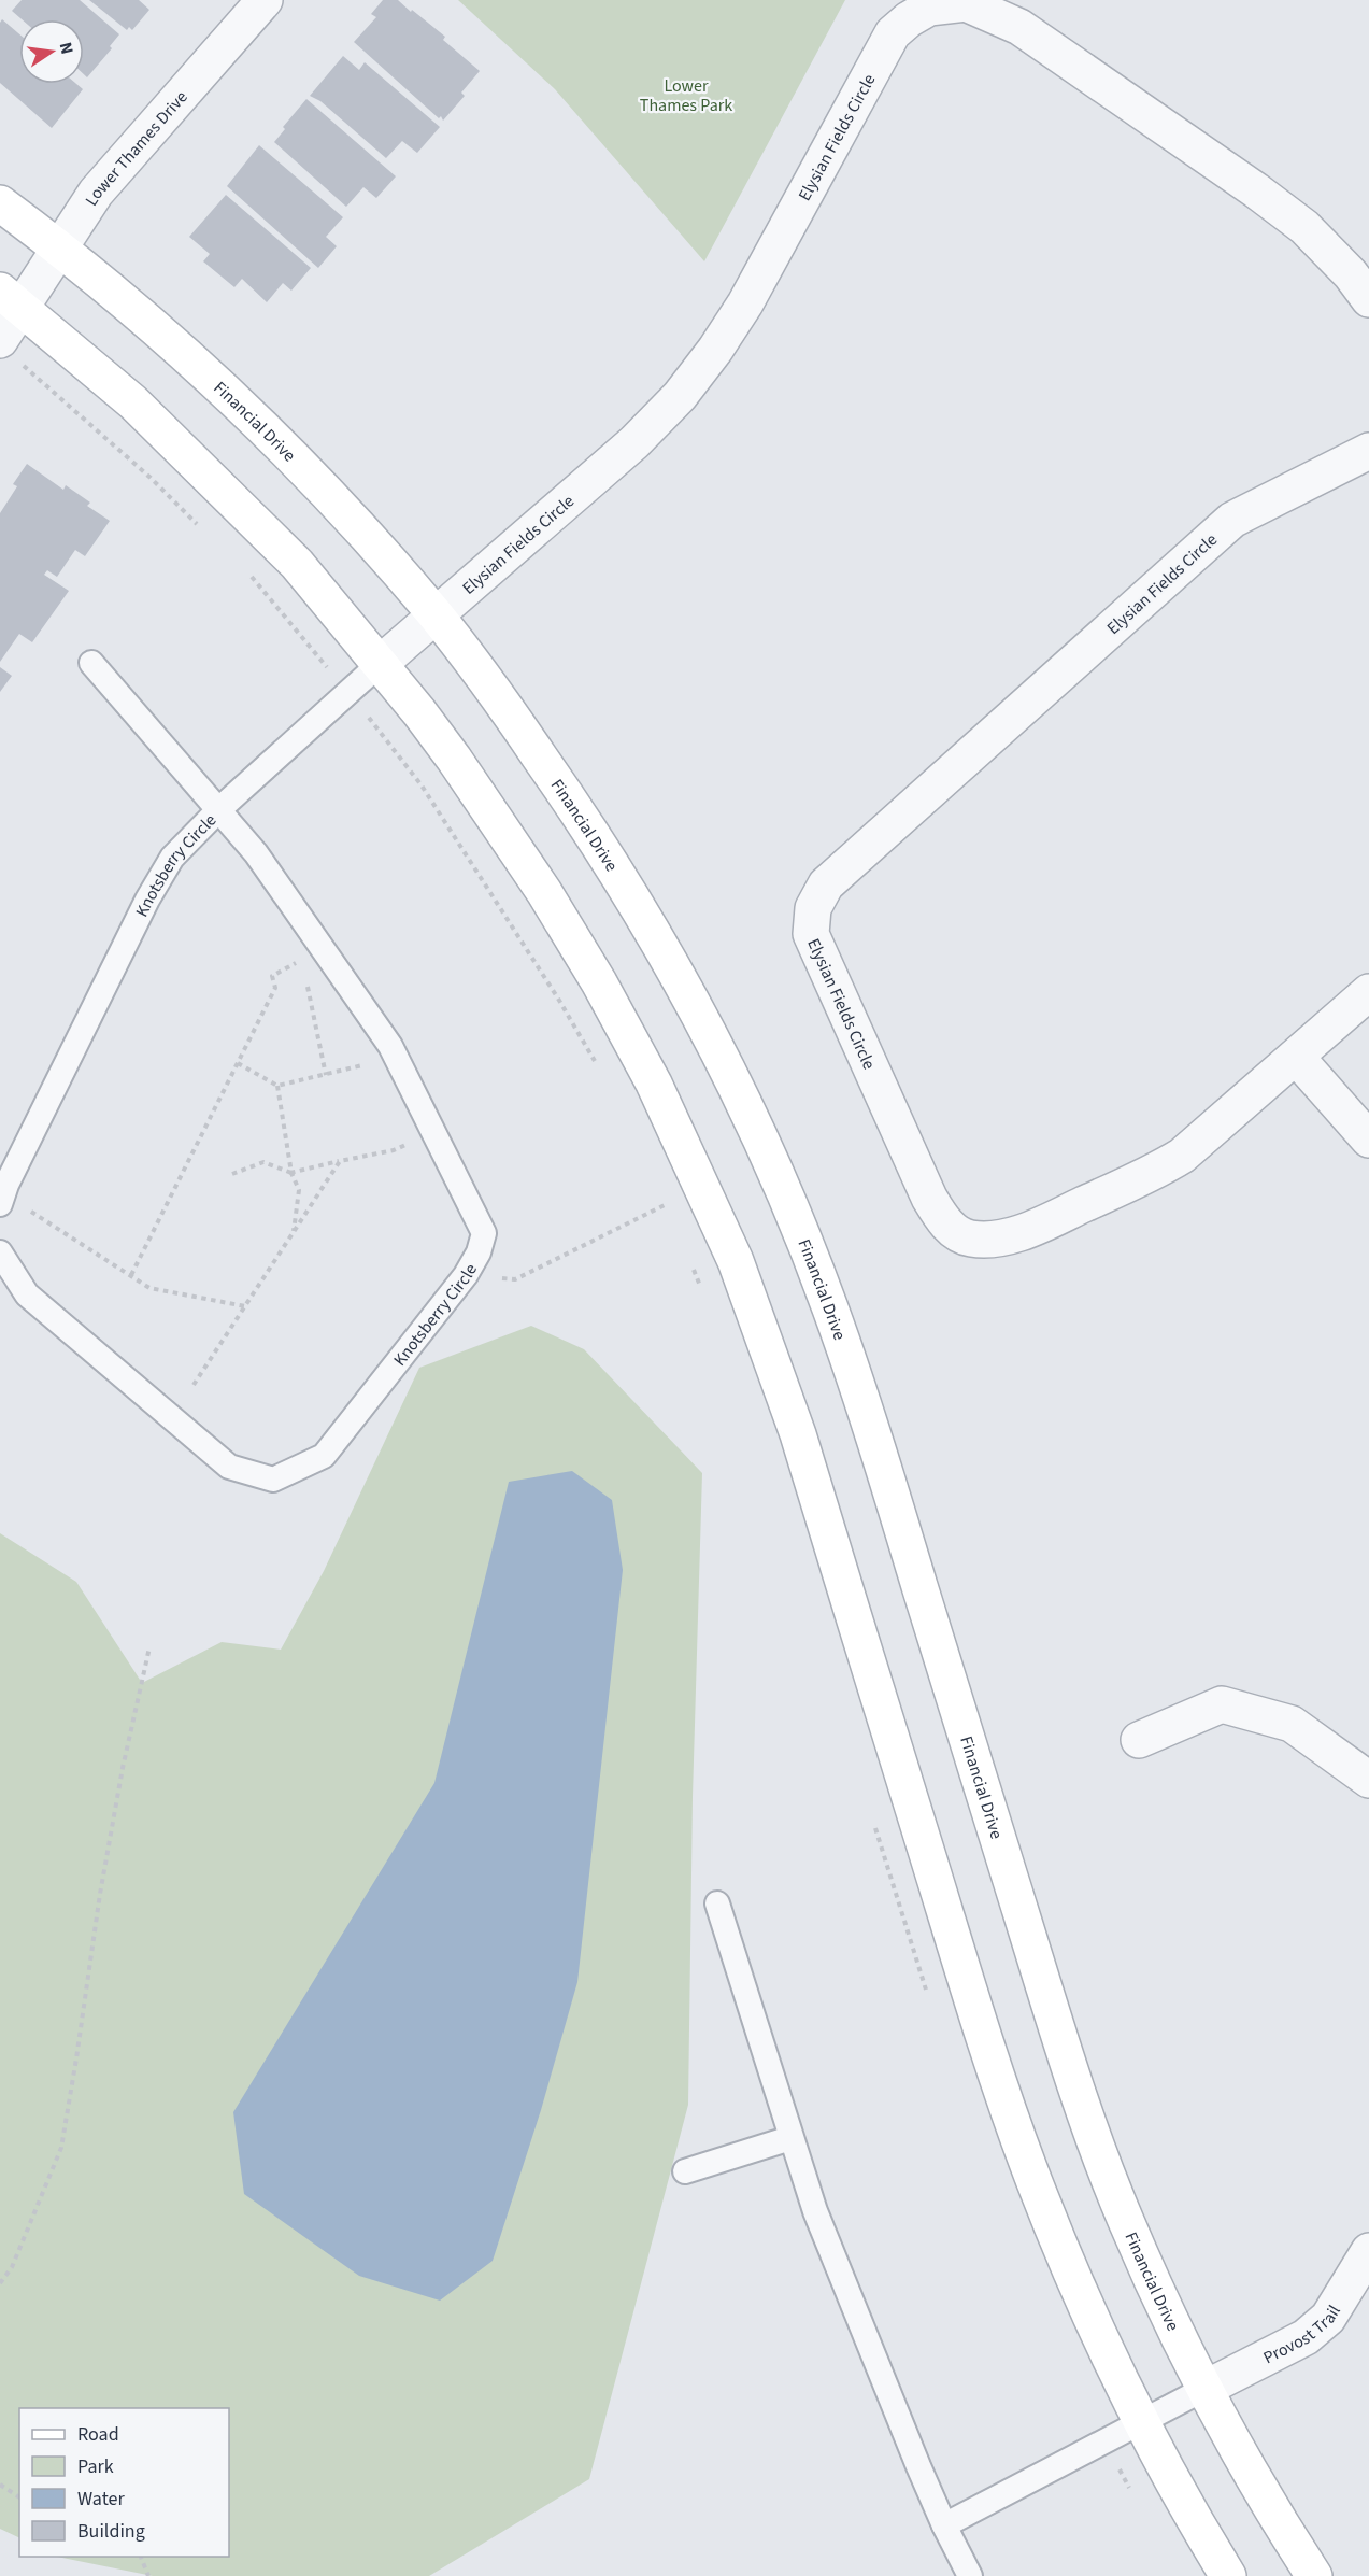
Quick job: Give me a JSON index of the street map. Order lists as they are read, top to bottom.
{
  "streets": {
    "street": [
      "Elysian Fields Circle",
      "Lower Thames Drive",
      "Financial Drive",
      "Provost Trail"
    ],
    "lane": ["Knotsberry Circle"]
  },
  "crossings": [
    ["Elysian Fields Circle", "Financial Drive"],
    ["Elysian Fields Circle", "Knotsberry Circle"],
    ["Lower Thames Drive", "Financial Drive"],
    ["Financial Drive", "Provost Trail"]
  ],
  "parks": ["Lower Thames Park"],
  "legend": [
    "Road",
    "Park",
    "Water",
    "Building"
  ],
  "north": "right"
}
